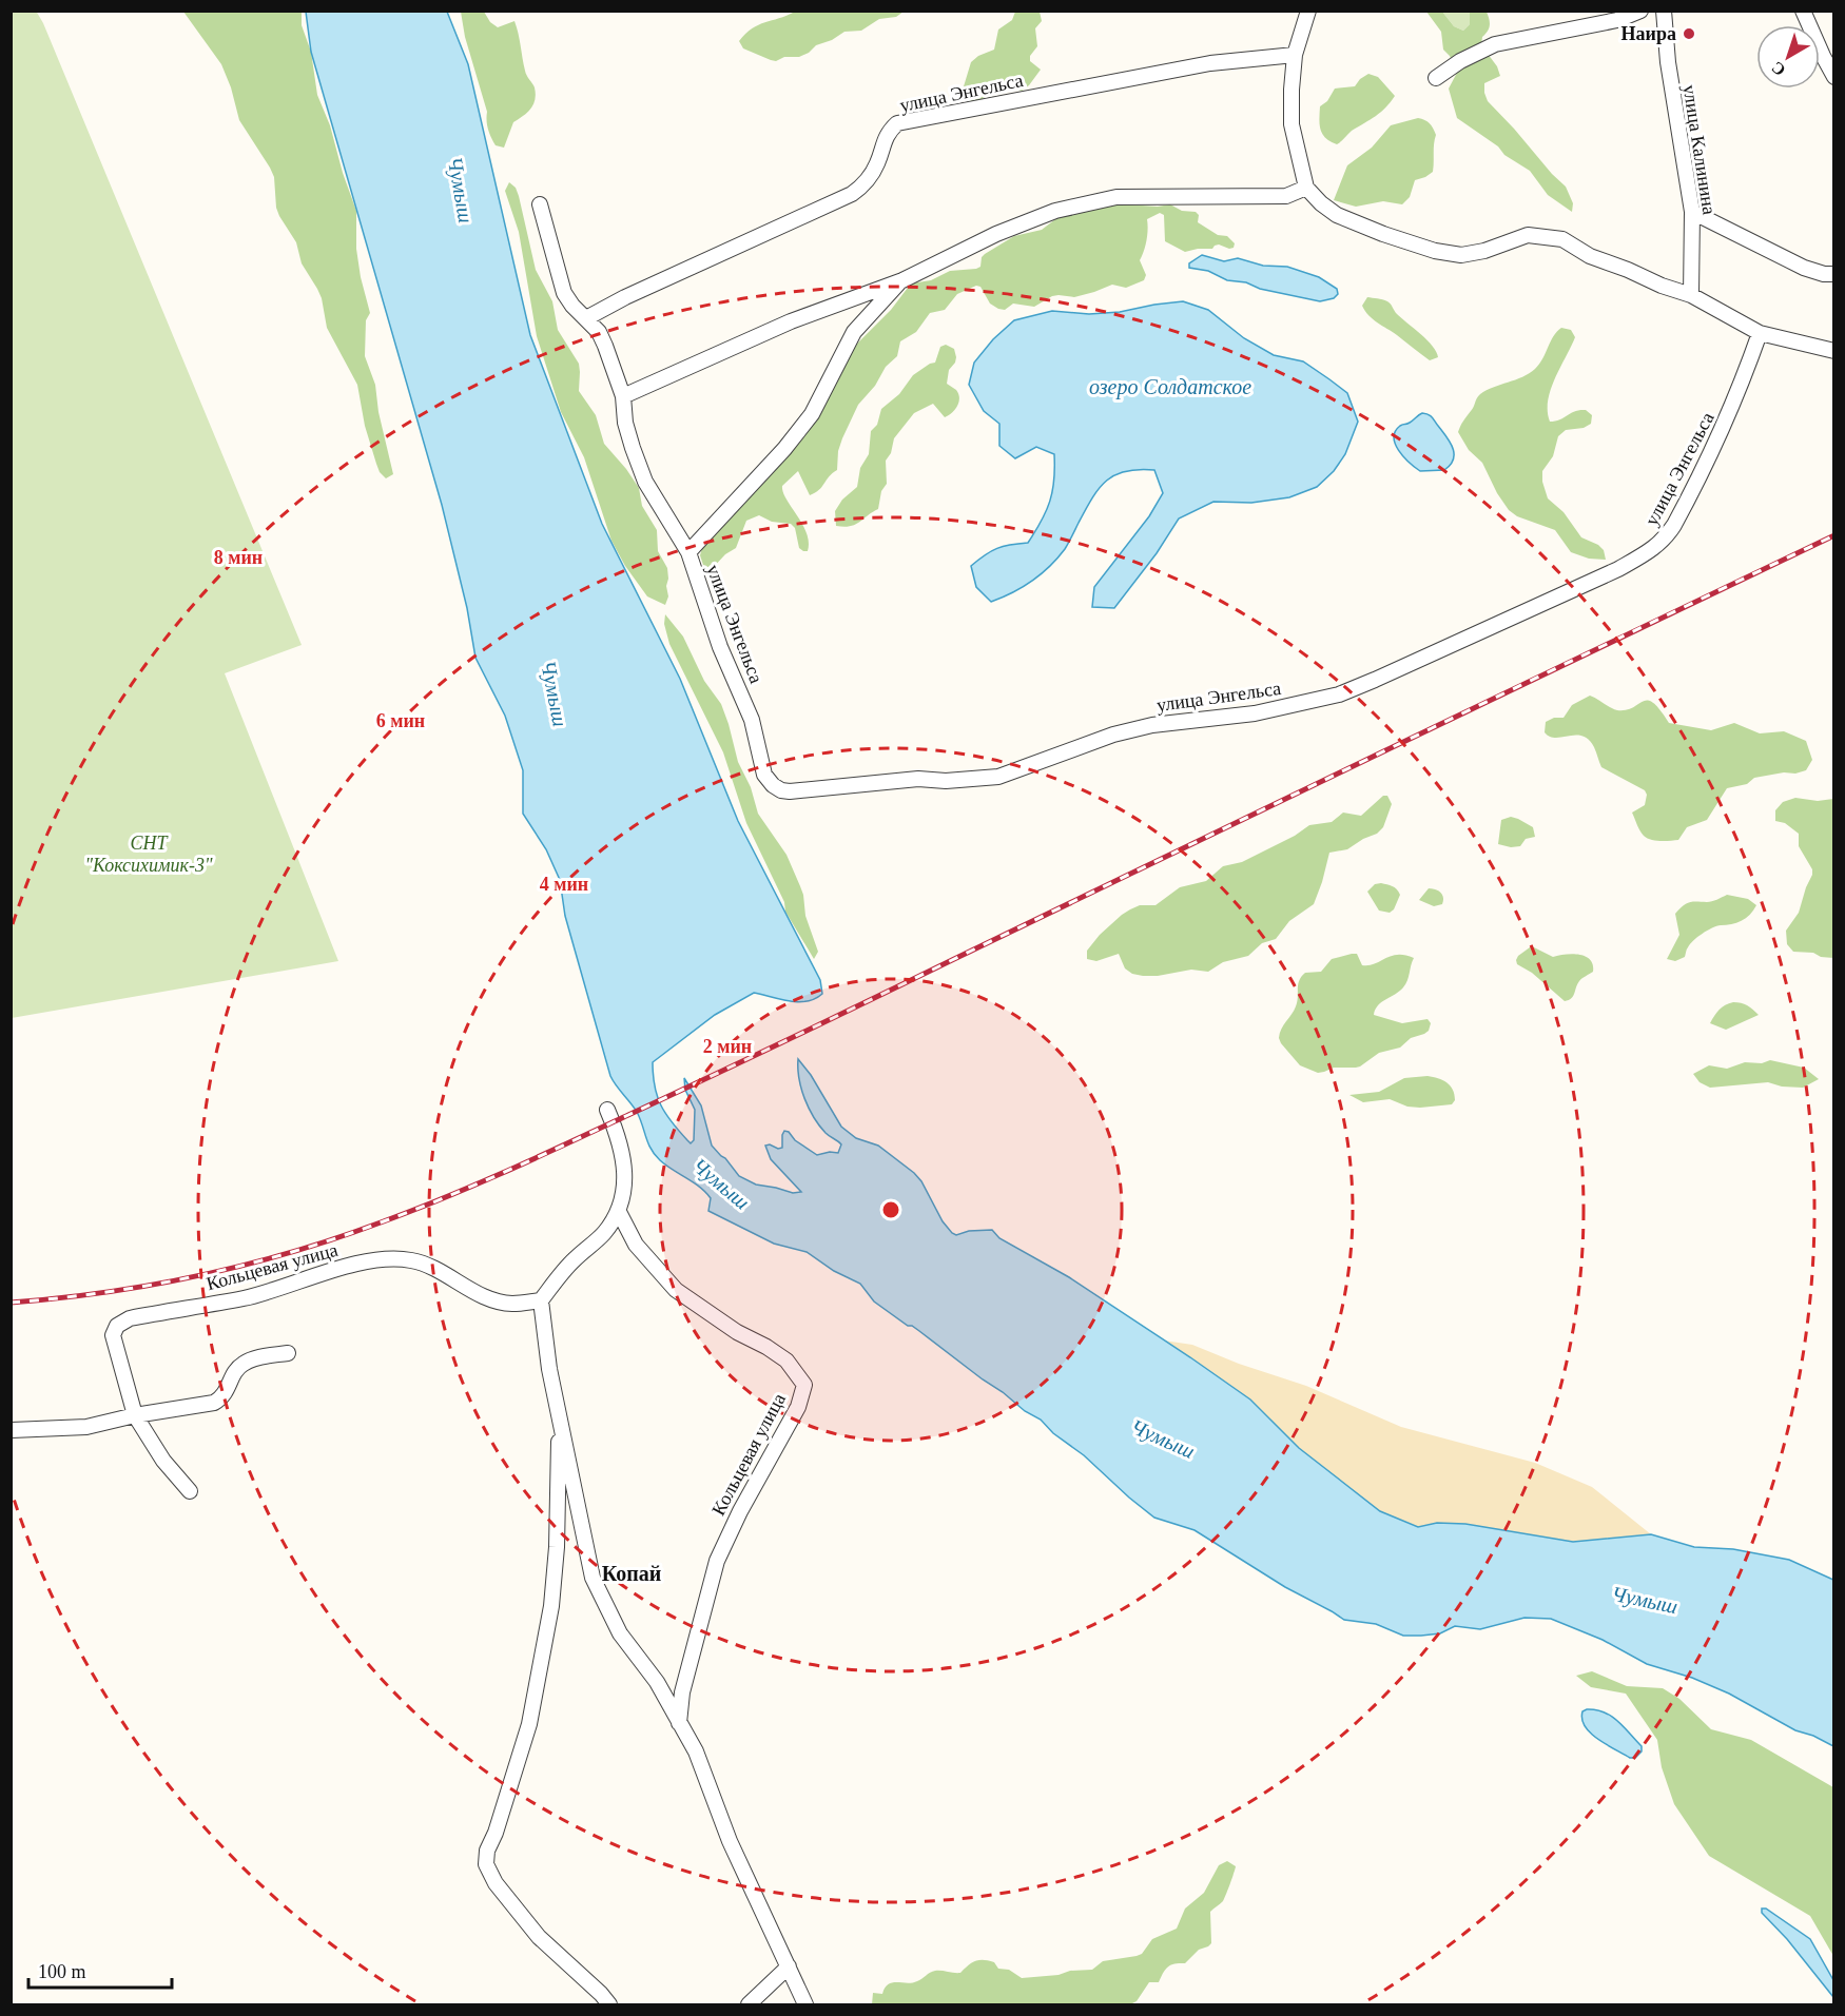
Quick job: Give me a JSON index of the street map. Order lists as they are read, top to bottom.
{
  "streets": {
    "street": ["улица Энгельса", "улица Калинина", "Кольцевая улица"]
  },
  "districts": ["Копай"],
  "water": ["Чумыш", "озеро Солдатское"],
  "parks": ["СНТ \"Коксихимик-3\""],
  "places": ["Наира"],
  "scale_bar": "100 m",
  "north": "bottom left",
  "rings": [
    "8 мин",
    "6 мин",
    "4 мин",
    "2 мин"
  ]
}
